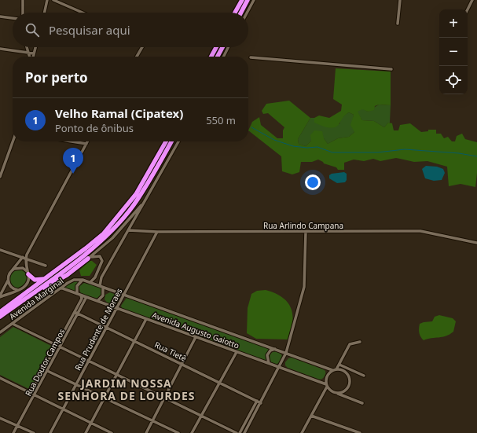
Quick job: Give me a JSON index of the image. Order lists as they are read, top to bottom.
{
  "streets": {
    "street": [
      "Rua Arlindo Campana",
      "Avenida Marginal",
      "Rua Prudente de Moraes",
      "Avenida Augusto Gaiotto",
      "Rua Tietê",
      "Rua Doutor Campos"
    ]
  },
  "crossings": [
    ["Rua Arlindo Campana", "Rua Prudente de Moraes"],
    ["Avenida Marginal", "Avenida Augusto Gaiotto"],
    ["Rua Prudente de Moraes", "Avenida Augusto Gaiotto"],
    ["Rua Prudente de Moraes", "Rua Tietê"],
    ["Avenida Augusto Gaiotto", "Rua Doutor Campos"],
    ["Rua Tietê", "Rua Doutor Campos"]
  ],
  "districts": ["JARDIM NOSSA SENHORA DE LOURDES"],
  "page": {
    "map_buttons": ["+", "−"],
    "search": "Pesquisar aqui",
    "heading": "Por perto",
    "list": [
      {
        "mark": "1",
        "name": "Velho Ramal (Cipatex)",
        "note": "Ponto de ônibus",
        "value": "550 m"
      }
    ],
    "pins": "1"
  }
}
